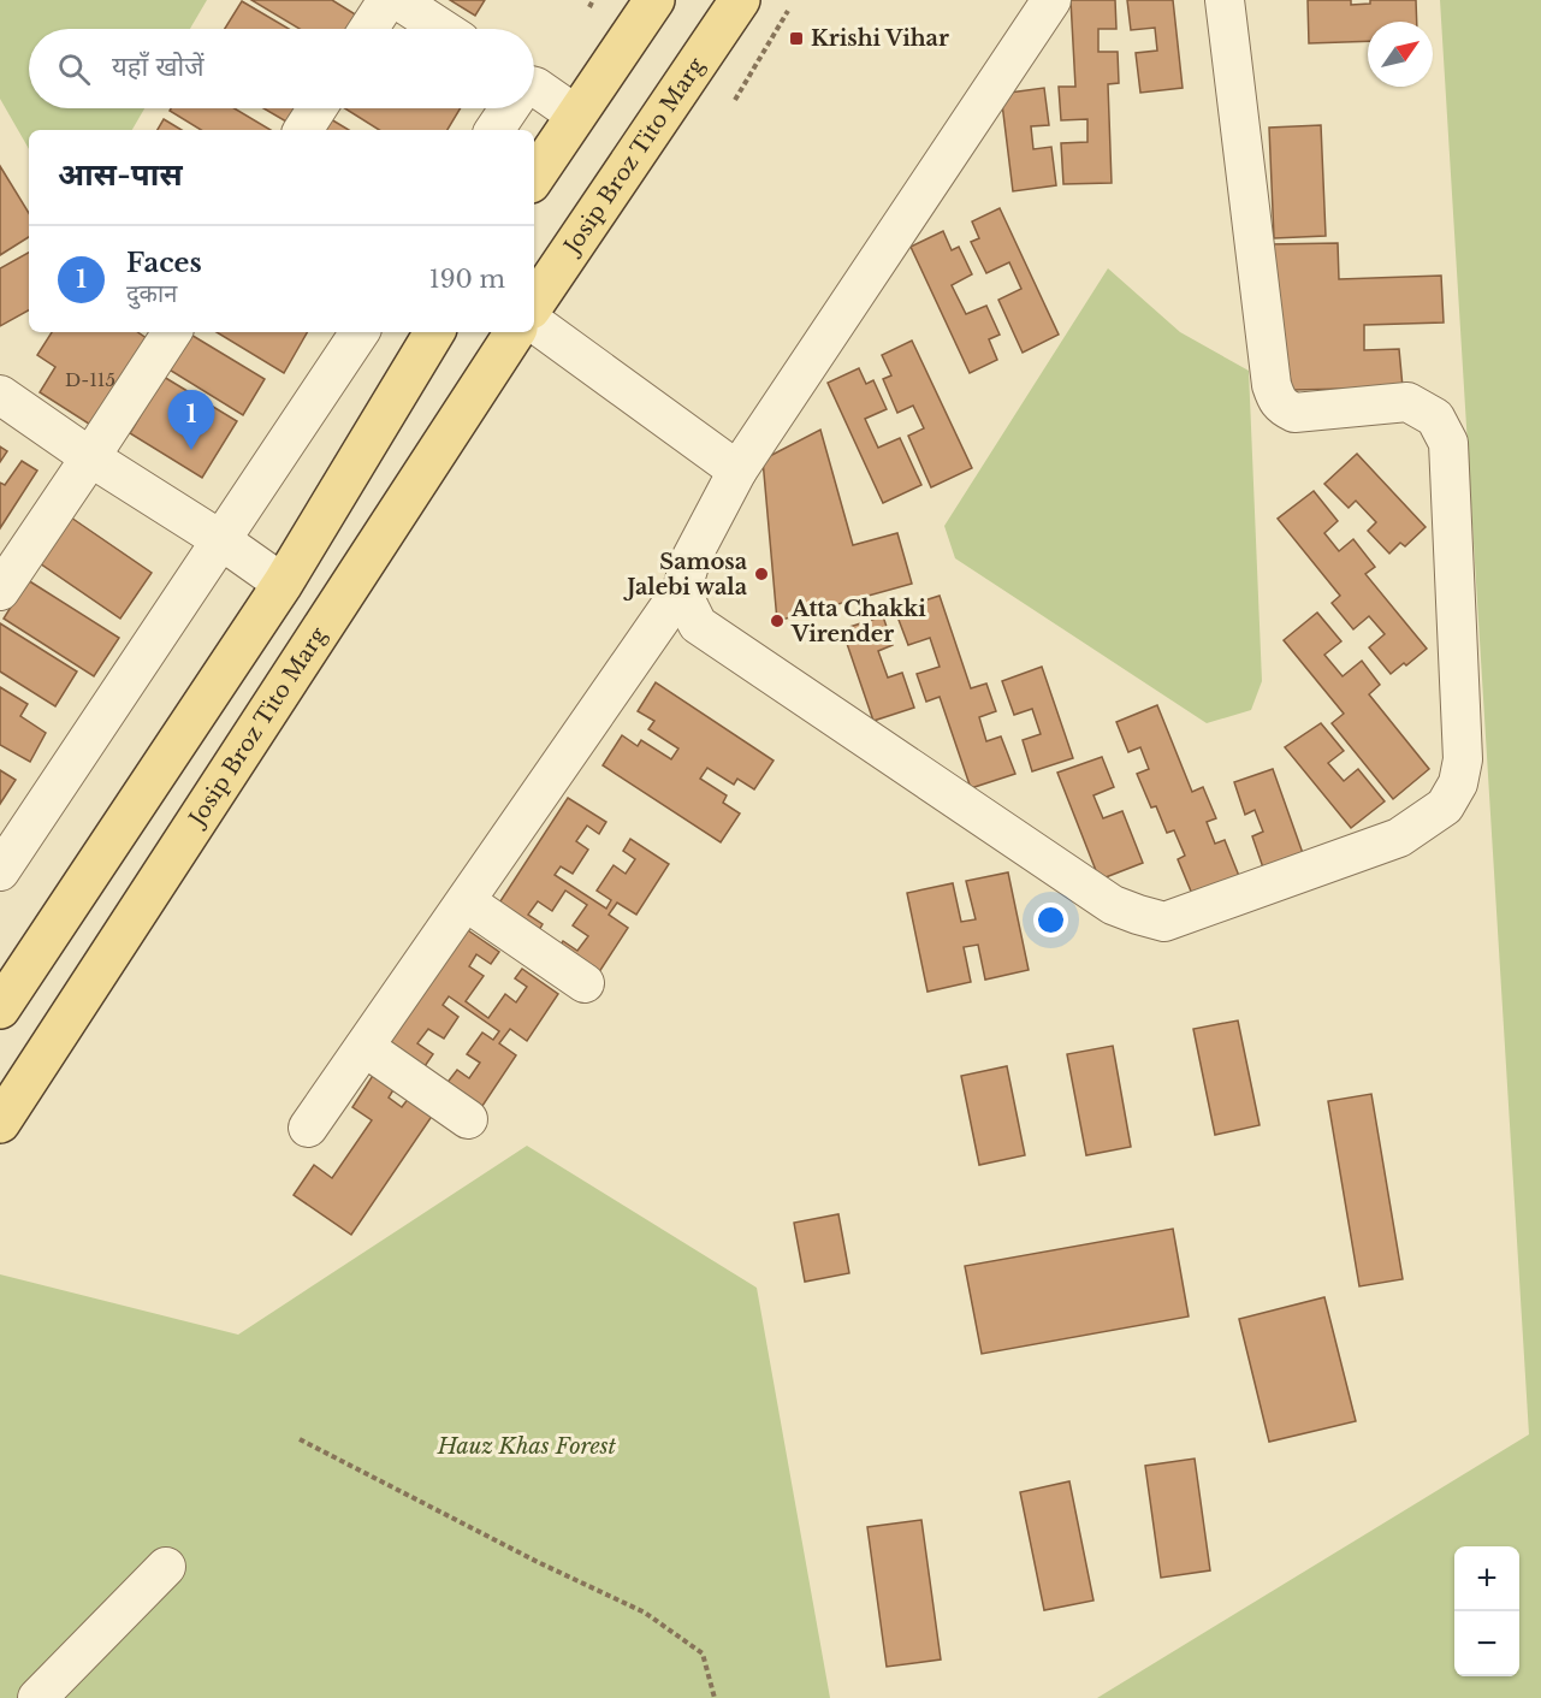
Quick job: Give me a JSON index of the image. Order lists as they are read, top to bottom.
{
  "streets": {
    "main road": ["Josip Broz Tito Marg"]
  },
  "parks": ["Hauz Khas Forest"],
  "places": {
    "transit": ["Krishi Vihar"],
    "other": ["Samosa Jalebi wala", "Atta Chakki Virender"]
  },
  "house_numbers": ["D-115"],
  "north": "top right",
  "page": {
    "search": "यहाँ खोजें",
    "heading": "आस-पास",
    "list": [
      {
        "mark": "1",
        "name": "Faces",
        "note": "दुकान",
        "value": "190 m"
      }
    ],
    "pins": "1",
    "map_buttons": ["+", "−"]
  }
}
